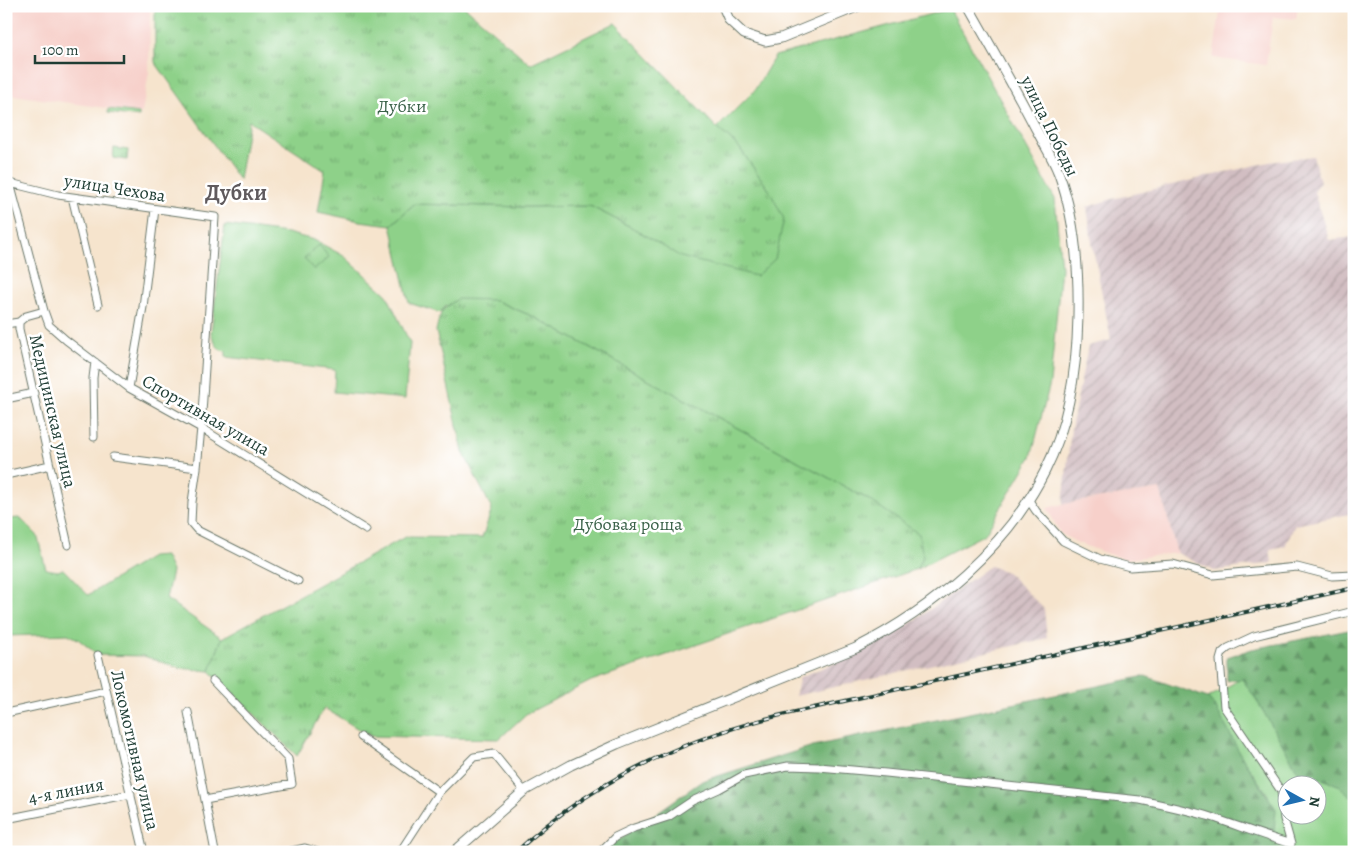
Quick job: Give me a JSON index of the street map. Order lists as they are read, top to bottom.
{
  "streets": {
    "street": [
      "улица Победы",
      "улица Чехова",
      "Медицинская улица",
      "Спортивная улица",
      "Локомотивная улица",
      "4-я линия"
    ]
  },
  "crossings": [
    ["улица Чехова", "Медицинская улица"],
    ["улица Чехова", "Спортивная улица"],
    ["Медицинская улица", "Спортивная улица"],
    ["Локомотивная улица", "4-я линия"]
  ],
  "districts": ["Дубки"],
  "parks": ["Дубки", "Дубовая роща"],
  "scale_bar": "100 m",
  "north": "right"
}
